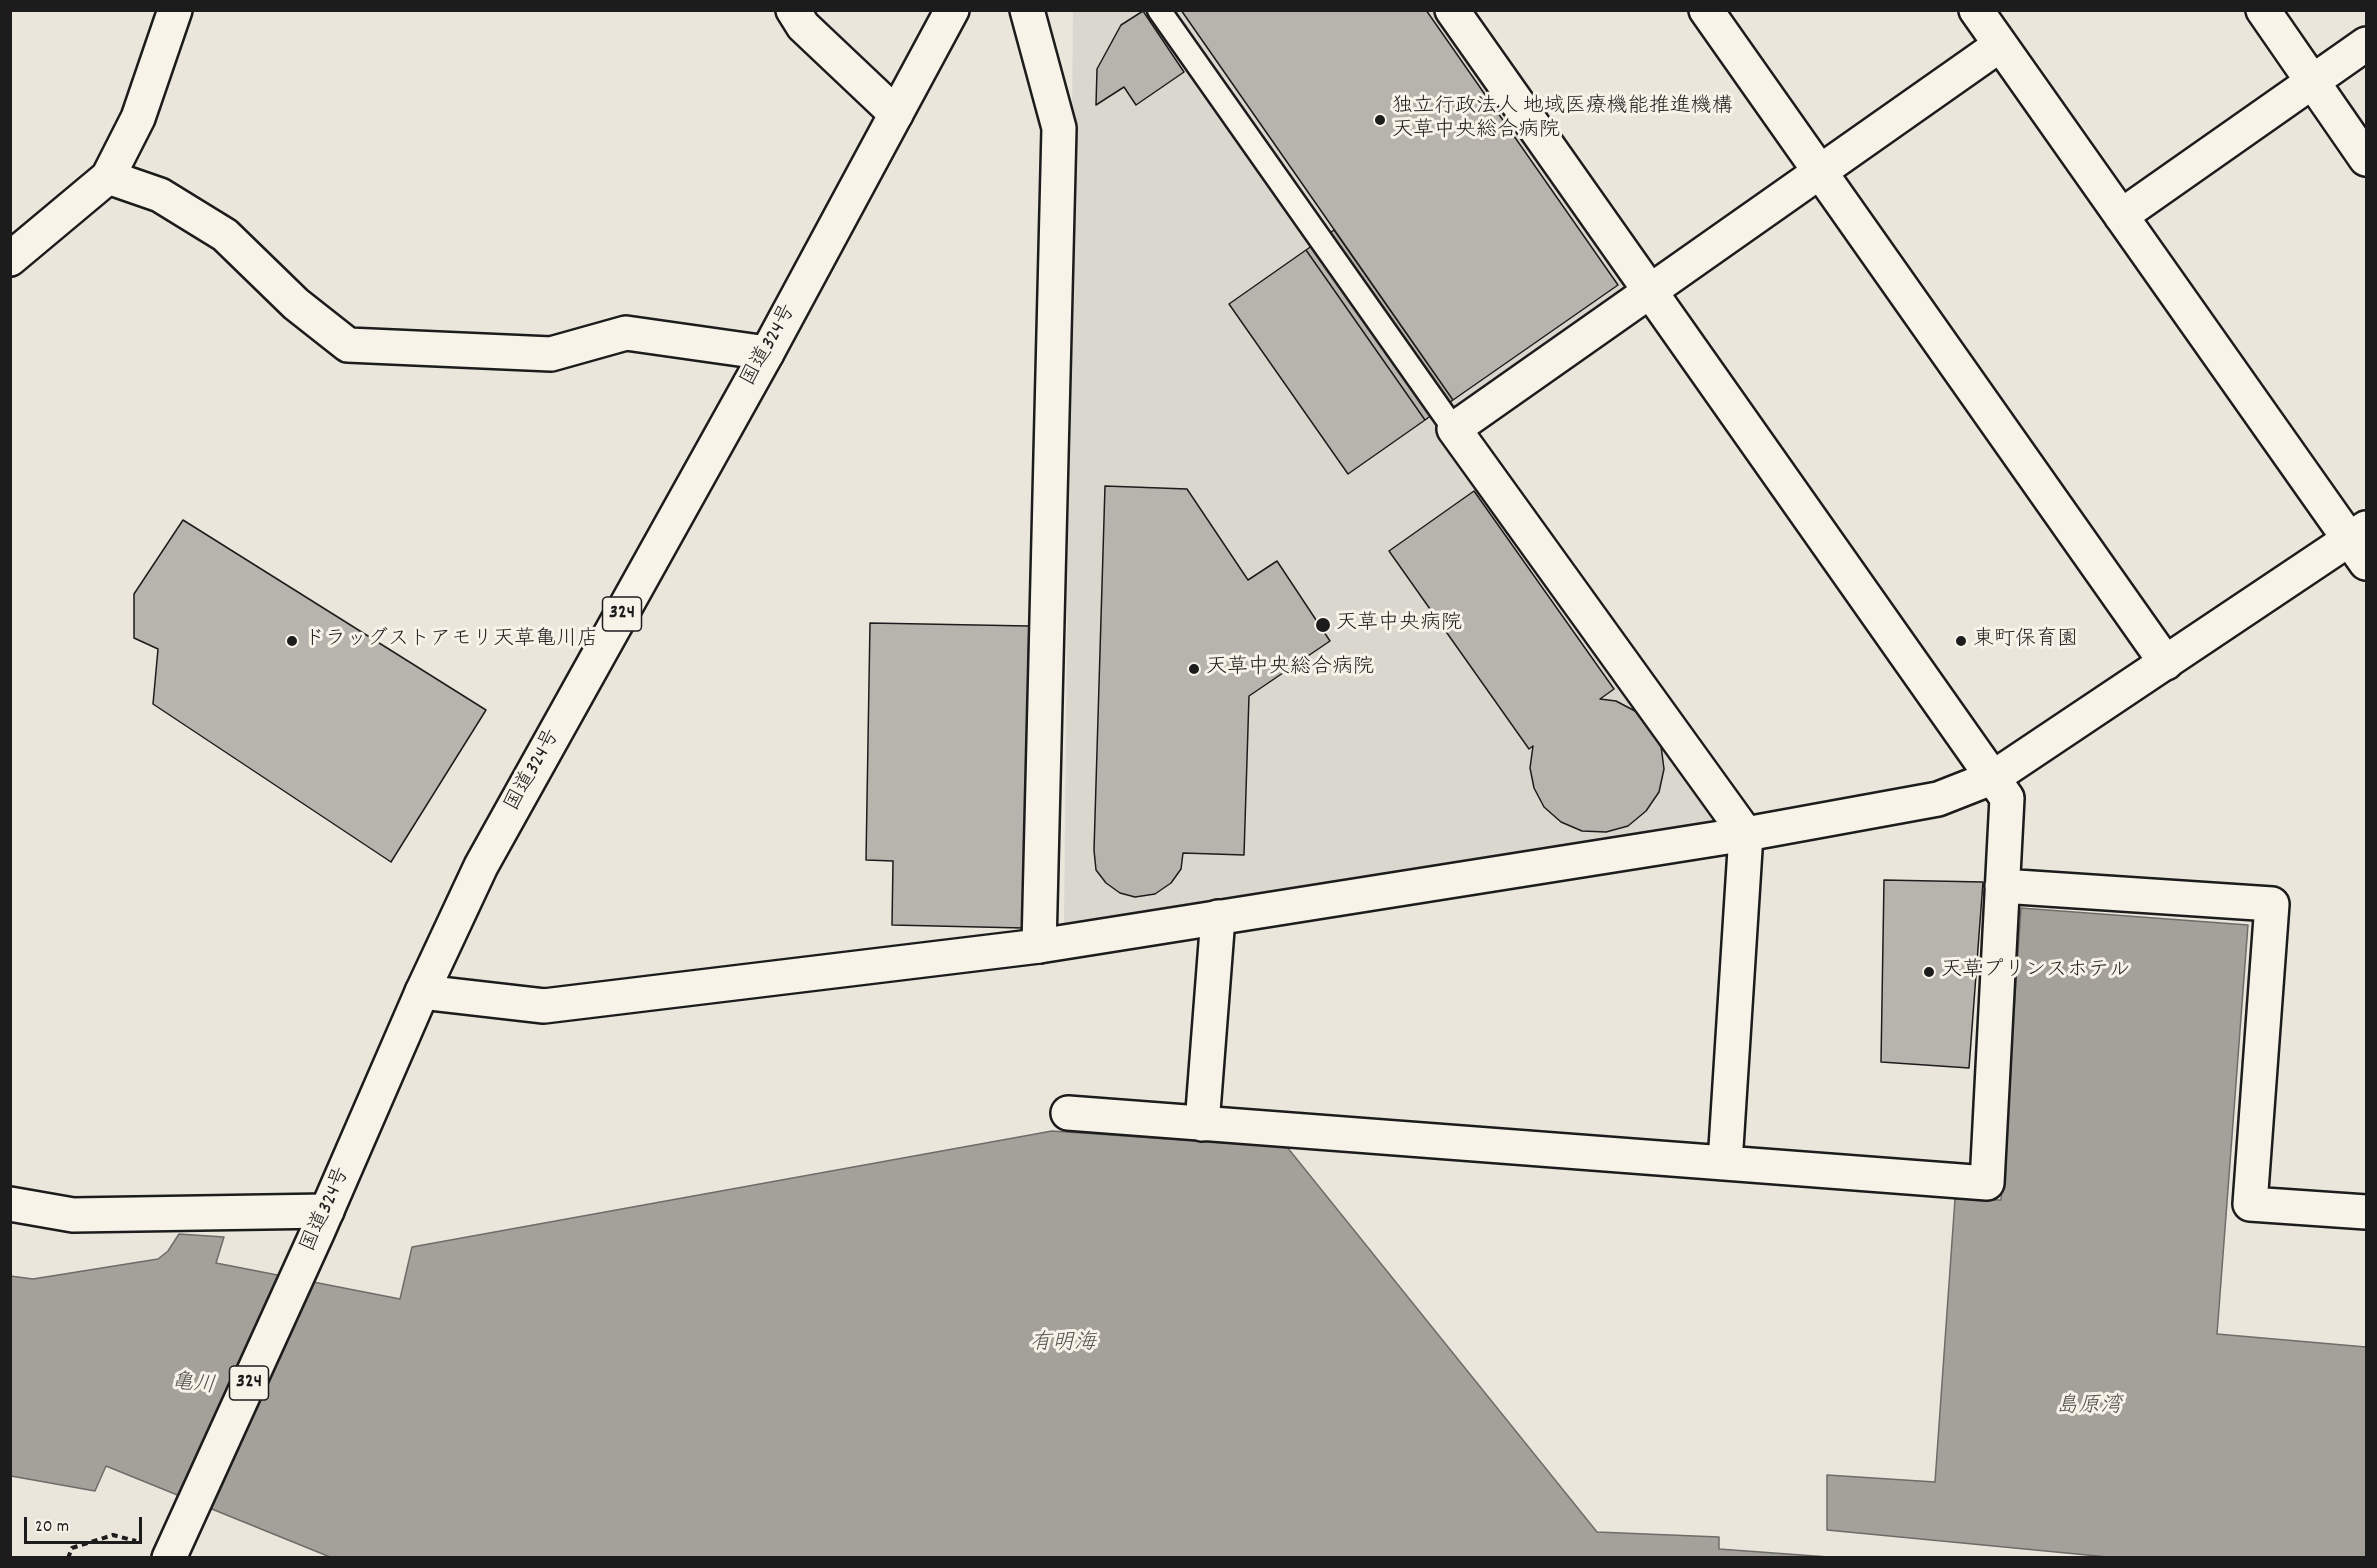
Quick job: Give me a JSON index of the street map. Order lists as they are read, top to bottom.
{
  "streets": {
    "main road": ["国道324号", "324"]
  },
  "water": ["有明海", "亀川", "島原湾"],
  "places": [
    "独立行政法人 地域医療機能推進機構 天草中央総合病院",
    "天草中央病院",
    "ドラッグストアモリ天草亀川店",
    "東町保育園",
    "天草中央総合病院",
    "天草プリンスホテル"
  ],
  "scale_bar": "20 m"
}
